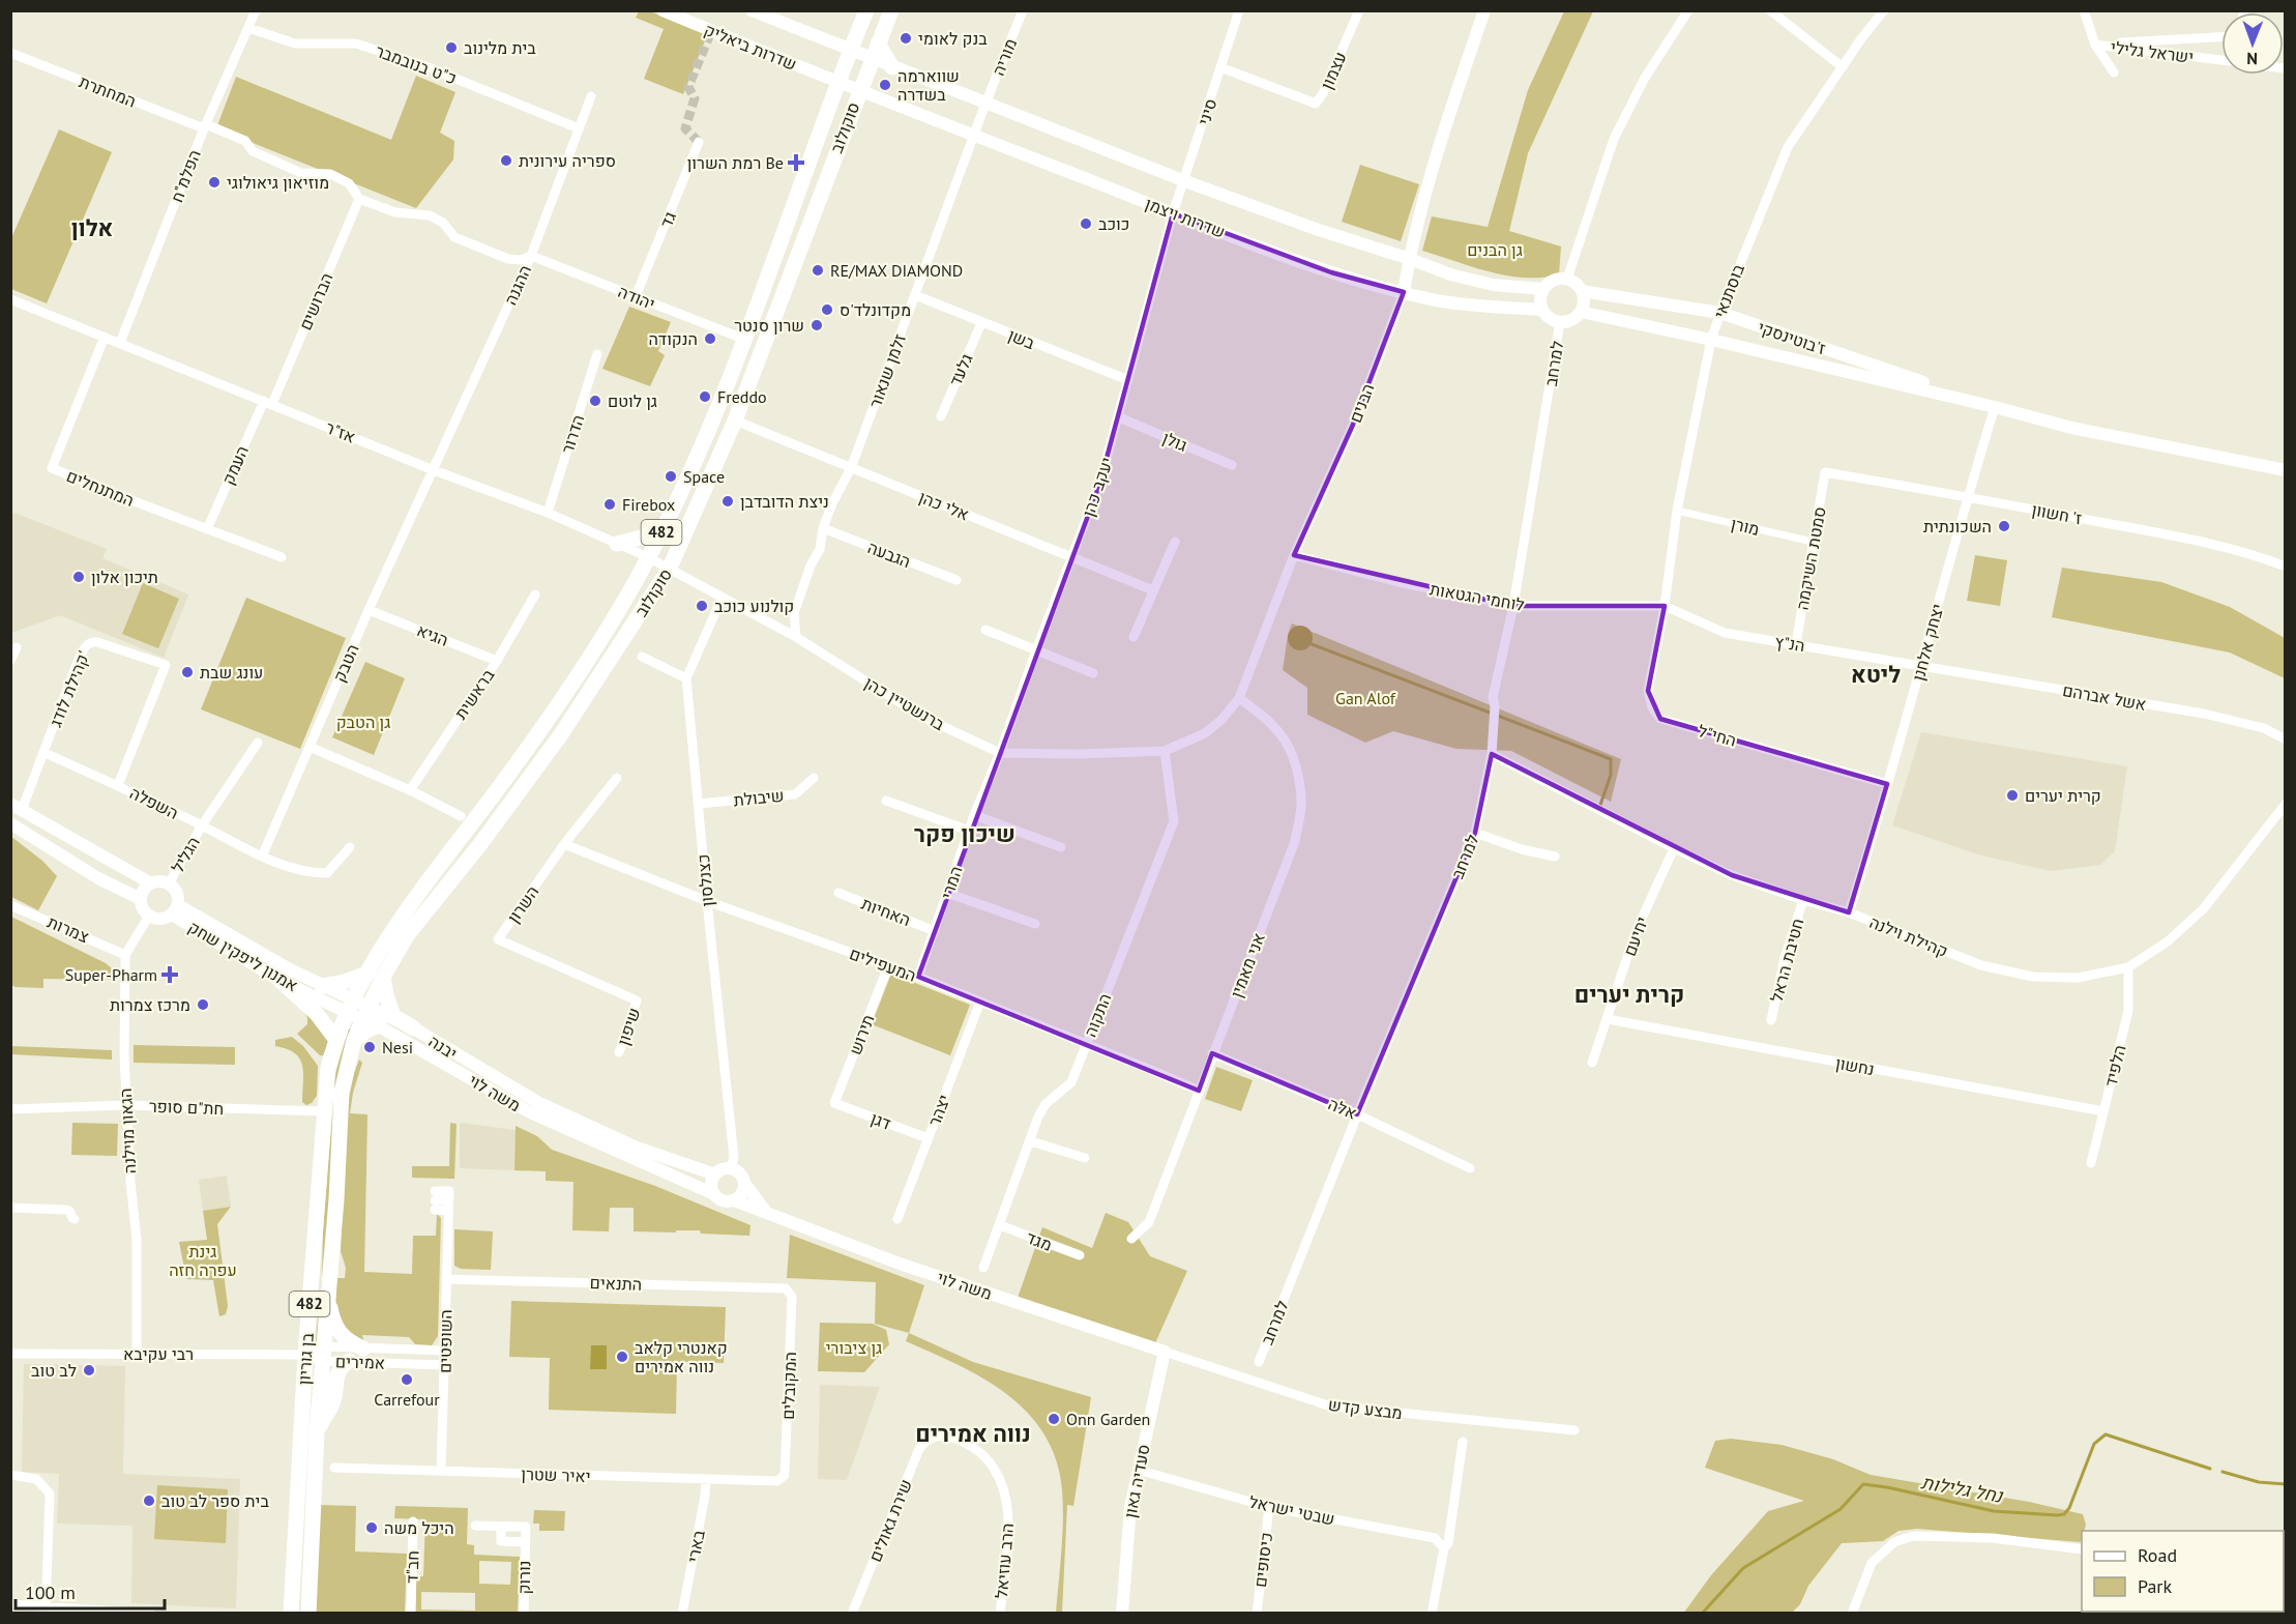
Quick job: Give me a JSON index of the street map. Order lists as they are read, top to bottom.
{
  "streets": {
    "main road": ["סוקולוב", "482", "בן גוריון"],
    "street": [
      "שדרות ביאליק",
      "ישראל גלילי",
      "מוריה",
      "כ\"ט בנובמבר",
      "עצמון",
      "המחתרת",
      "סיני",
      "הפלמ\"ח",
      "שדרות ויצמן",
      "גד",
      "ההגנה",
      "בוסתנאי",
      "יהודה",
      "הברושים",
      "ז'בוטינסקי",
      "בשן",
      "למרחב",
      "גלעד",
      "זלמן שנאור",
      "הבנים",
      "אז\"ר",
      "הדרור",
      "גולן",
      "העמק",
      "יעקב כהן",
      "המתנחלים",
      "אלי כהן",
      "ז' חשוון",
      "מורן",
      "הגבעה",
      "סמטת השיקמה",
      "לוחמי הגטאות",
      "הגיא",
      "יצחק אלחנן",
      "הנ\"ץ",
      "הטבק",
      "קהילת לודג'",
      "בראשית",
      "אשל אברהם",
      "ברנשטיין כהן",
      "החי\"ל",
      "שיבולת",
      "השפלה",
      "הגליל",
      "כצנלסון",
      "המרי",
      "השרון",
      "האחיות",
      "צמרות",
      "יחיעם",
      "קהילת וילנה",
      "אמנון ליפקין שחק",
      "חטיבת הראל",
      "המעפילים",
      "אני מאמין",
      "התקוה",
      "שיפון",
      "תירוש",
      "יבנה",
      "נחשון",
      "הלפיד",
      "משה לוי",
      "חת\"ם סופר",
      "אלה",
      "יצהר",
      "דגן",
      "הגאון מוילנה",
      "מגד",
      "התנאים",
      "השופטים",
      "רבי עקיבא",
      "אמירים",
      "המקובלים",
      "מבצע קדש",
      "יאיר שטרן",
      "סעדיה גאון",
      "שבטי ישראל",
      "שירת גאולים",
      "בארי",
      "כיסופים",
      "הרב עוזיאל",
      "חב\"ד",
      "נורוק"
    ]
  },
  "crossings": [
    ["שדרות ביאליק", "סוקולוב"],
    ["שדרות ביאליק", "שדרות ויצמן"],
    ["מוריה", "שדרות ויצמן"],
    ["מוריה", "זלמן שנאור"],
    ["כ\"ט בנובמבר", "הפלמ\"ח"],
    ["כ\"ט בנובמבר", "ההגנה"],
    ["עצמון", "סיני"],
    ["המחתרת", "הפלמ\"ח"],
    ["המחתרת", "ההגנה"],
    ["המחתרת", "יהודה"],
    ["המחתרת", "הברושים"],
    ["סיני", "שדרות ויצמן"],
    ["סיני", "יעקב כהן"],
    ["סוקולוב", "שדרות ויצמן"],
    ["סוקולוב", "יהודה"],
    ["סוקולוב", "אז\"ר"],
    ["סוקולוב", "אלי כהן"],
    ["סוקולוב", "ברנשטיין כהן"],
    ["סוקולוב", "אמנון ליפקין שחק"],
    ["סוקולוב", "יבנה"],
    ["סוקולוב", "משה לוי"],
    ["סוקולוב", "בן גוריון"],
    ["הפלמ\"ח", "אז\"ר"],
    ["שדרות ויצמן", "ז'בוטינסקי"],
    ["שדרות ויצמן", "למרחב"],
    ["שדרות ויצמן", "זלמן שנאור"],
    ["שדרות ויצמן", "הבנים"],
    ["שדרות ויצמן", "יעקב כהן"],
    ["גד", "יהודה"],
    ["ההגנה", "יהודה"],
    ["ההגנה", "אז\"ר"],
    ["ההגנה", "הטבק"],
    ["בוסתנאי", "ז'בוטינסקי"],
    ["בוסתנאי", "מורן"],
    ["בוסתנאי", "לוחמי הגטאות"],
    ["בוסתנאי", "הנ\"ץ"],
    ["בוסתנאי", "החי\"ל"],
    ["הברושים", "אז\"ר"],
    ["הברושים", "העמק"],
    ["ז'בוטינסקי", "למרחב"],
    ["ז'בוטינסקי", "יצחק אלחנן"],
    ["בשן", "גלעד"],
    ["בשן", "זלמן שנאור"],
    ["בשן", "יעקב כהן"],
    ["למרחב", "לוחמי הגטאות"],
    ["למרחב", "קהילת וילנה"],
    ["למרחב", "אלה"],
    ["זלמן שנאור", "אלי כהן"],
    ["זלמן שנאור", "הגבעה"],
    ["זלמן שנאור", "ברנשטיין כהן"],
    ["הבנים", "לוחמי הגטאות"],
    ["הבנים", "ברנשטיין כהן"],
    ["הבנים", "אני מאמין"],
    ["הבנים", "התקוה"],
    ["אז\"ר", "הדרור"],
    ["אז\"ר", "העמק"],
    ["אז\"ר", "המתנחלים"],
    ["אז\"ר", "הטבק"],
    ["אז\"ר", "ברנשטיין כהן"],
    ["גולן", "יעקב כהן"],
    ["העמק", "המתנחלים"],
    ["יעקב כהן", "אלי כהן"],
    ["יעקב כהן", "ברנשטיין כהן"],
    ["יעקב כהן", "המרי"],
    ["ז' חשוון", "סמטת השיקמה"],
    ["ז' חשוון", "יצחק אלחנן"],
    ["מורן", "סמטת השיקמה"],
    ["סמטת השיקמה", "הנ\"ץ"],
    ["לוחמי הגטאות", "הנ\"ץ"],
    ["לוחמי הגטאות", "החי\"ל"],
    ["הגיא", "הטבק"],
    ["הגיא", "בראשית"],
    ["יצחק אלחנן", "הנ\"ץ"],
    ["יצחק אלחנן", "אשל אברהם"],
    ["יצחק אלחנן", "החי\"ל"],
    ["יצחק אלחנן", "קהילת וילנה"],
    ["הנ\"ץ", "אשל אברהם"],
    ["הנ\"ץ", "החי\"ל"],
    ["הטבק", "השפלה"],
    ["קהילת לודג'", "השפלה"],
    ["ברנשטיין כהן", "כצנלסון"],
    ["ברנשטיין כהן", "המרי"],
    ["ברנשטיין כהן", "התקוה"],
    ["שיבולת", "כצנלסון"],
    ["השפלה", "הגליל"],
    ["הגליל", "אמנון ליפקין שחק"],
    ["הגליל", "יבנה"],
    ["כצנלסון", "המעפילים"],
    ["כצנלסון", "יבנה"],
    ["כצנלסון", "משה לוי"],
    ["המרי", "האחיות"],
    ["המרי", "המעפילים"],
    ["השרון", "המעפילים"],
    ["השרון", "שיפון"],
    ["צמרות", "הגאון מוילנה"],
    ["יחיעם", "קהילת וילנה"],
    ["יחיעם", "נחשון"],
    ["קהילת וילנה", "חטיבת הראל"],
    ["קהילת וילנה", "הלפיד"],
    ["אמנון ליפקין שחק", "יבנה"],
    ["אמנון ליפקין שחק", "בן גוריון"],
    ["המעפילים", "אני מאמין"],
    ["המעפילים", "התקוה"],
    ["המעפילים", "תירוש"],
    ["המעפילים", "יצהר"],
    ["אני מאמין", "אלה"],
    ["התקוה", "מגד"],
    ["תירוש", "דגן"],
    ["יבנה", "משה לוי"],
    ["יבנה", "בן גוריון"],
    ["נחשון", "הלפיד"],
    ["משה לוי", "בן גוריון"],
    ["משה לוי", "מבצע קדש"],
    ["משה לוי", "סעדיה גאון"],
    ["חת\"ם סופר", "הגאון מוילנה"],
    ["חת\"ם סופר", "בן גוריון"],
    ["יצהר", "דגן"],
    ["הגאון מוילנה", "רבי עקיבא"],
    ["התנאים", "השופטים"],
    ["התנאים", "המקובלים"],
    ["השופטים", "אמירים"],
    ["השופטים", "יאיר שטרן"],
    ["רבי עקיבא", "בן גוריון"],
    ["רבי עקיבא", "אמירים"],
    ["בן גוריון", "אמירים"],
    ["המקובלים", "יאיר שטרן"],
    ["מבצע קדש", "סעדיה גאון"],
    ["יאיר שטרן", "בארי"],
    ["סעדיה גאון", "שבטי ישראל"],
    ["שבטי ישראל", "כיסופים"],
    ["שירת גאולים", "הרב עוזיאל"]
  ],
  "districts": [
    "אלון",
    "ליטא",
    "שיכון פקר",
    "קרית יערים",
    "נווה אמירים"
  ],
  "water": ["נחל גלילות"],
  "parks": [
    "גן הבנים",
    "Gan Alof",
    "גן הטבק",
    "גינת עפרה חזה",
    "גן ציבורי"
  ],
  "places": {
    "other": [
      "בנק לאומי",
      "בית מלינוב",
      "שווארמה בשדרה",
      "ספריה עירונית",
      "מוזיאון גיאולוגי",
      "כוכב",
      "RE/MAX DIAMOND",
      "מקדונלד'ס",
      "שרון סנטר",
      "הנקודה",
      "Freddo",
      "גן לוטם",
      "Space",
      "ניצת הדובדבן",
      "Firebox",
      "השכונתית",
      "תיכון אלון",
      "קולנוע כוכב",
      "עונג שבת",
      "קרית יערים",
      "מרכז צמרות",
      "Nesi",
      "קאנטרי קלאב נווה אמירים",
      "לב טוב",
      "Carrefour",
      "Onn Garden",
      "בית ספר לב טוב",
      "היכל משה"
    ],
    "health": ["רמת השרון Be", "Super-Pharm"]
  },
  "legend": ["Road", "Park"],
  "scale_bar": "100 m",
  "north": "bottom"
}
